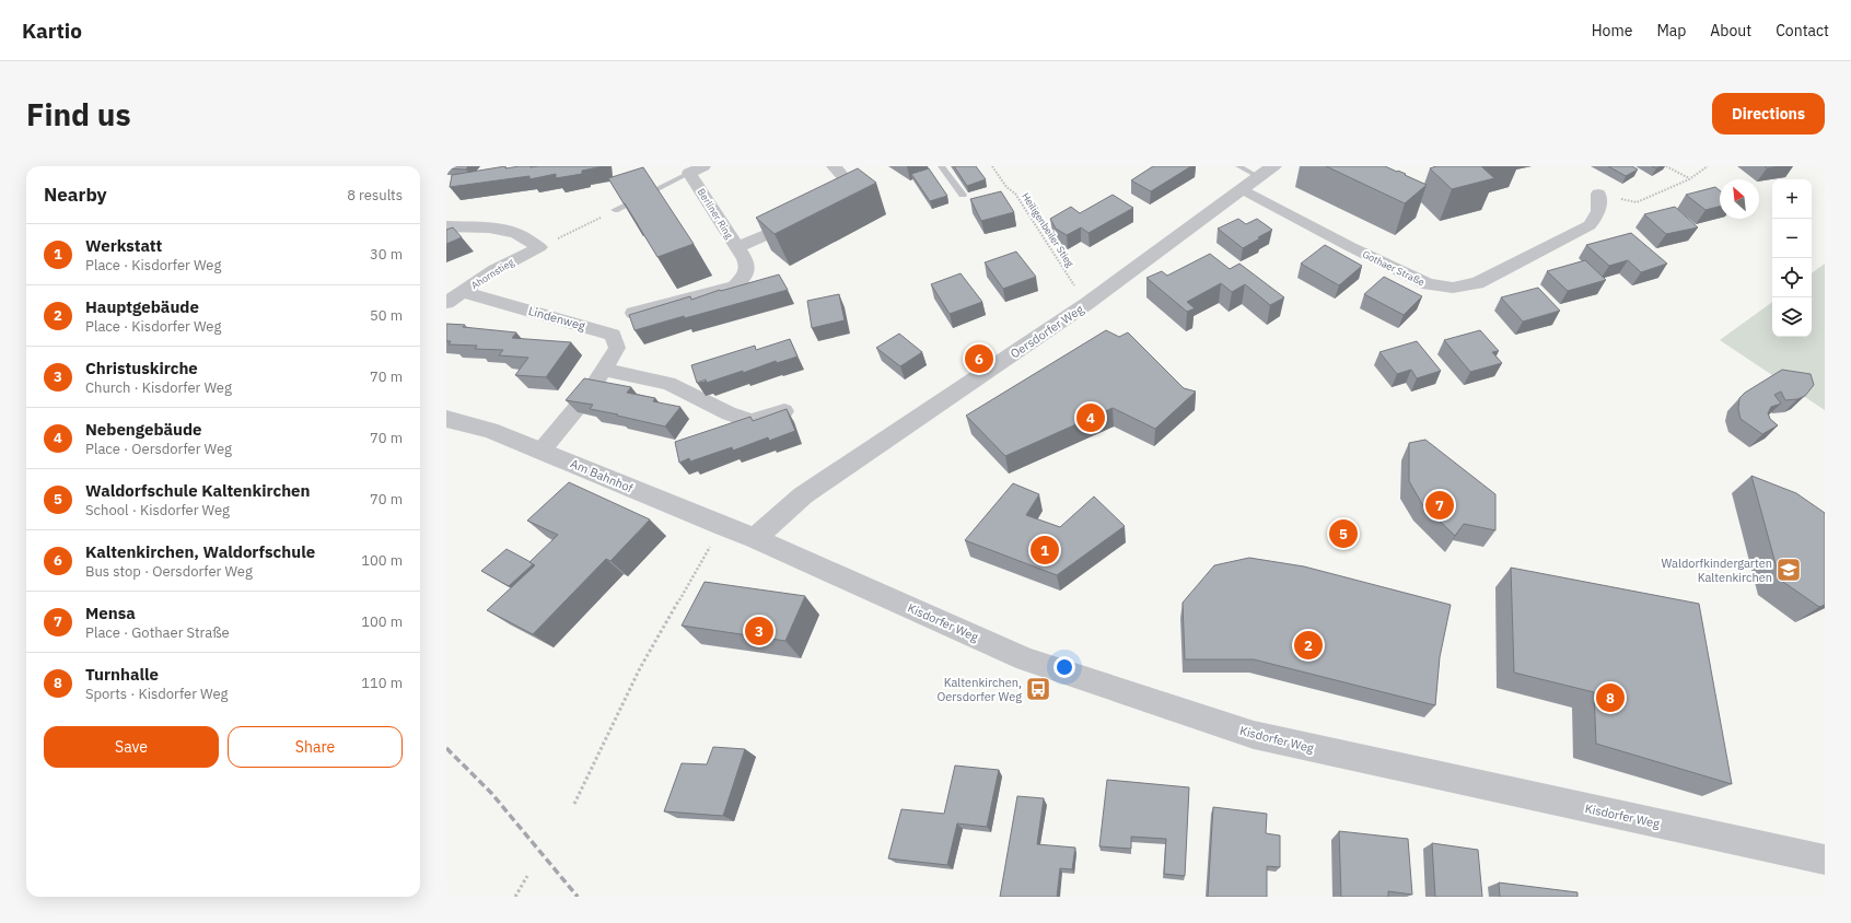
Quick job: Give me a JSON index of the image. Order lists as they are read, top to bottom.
{
  "streets": {
    "street": [
      "Berliner Ring",
      "Gothaer Straße",
      "Ahornstieg",
      "Lindenweg",
      "Oersdorfer Weg",
      "Am Bahnhof",
      "Kisdorfer Weg"
    ],
    "path": ["Heiligenbeiler Stieg"]
  },
  "crossings": [
    ["Heiligenbeiler Stieg", "Oersdorfer Weg"],
    ["Gothaer Straße", "Oersdorfer Weg"],
    ["Ahornstieg", "Lindenweg"],
    ["Oersdorfer Weg", "Am Bahnhof"],
    ["Oersdorfer Weg", "Kisdorfer Weg"],
    ["Am Bahnhof", "Kisdorfer Weg"]
  ],
  "places": {
    "school or university": ["Waldorfkindergarten Kaltenkirchen"],
    "bus stop": ["Kaltenkirchen, Oersdorfer Weg"]
  },
  "north": "top left",
  "page": {
    "header": "Kartio",
    "nav": [
      "Home",
      "Map",
      "About",
      "Contact"
    ],
    "buttons": [
      "Directions",
      ["Save", "Share"]
    ],
    "title": "Find us",
    "heading": ["Nearby", "8 results"],
    "map_buttons": ["+", "−"],
    "list": [
      {
        "mark": "1",
        "name": "Werkstatt",
        "note": "Place · Kisdorfer Weg",
        "value": "30 m"
      },
      {
        "mark": "2",
        "name": "Hauptgebäude",
        "note": "Place · Kisdorfer Weg",
        "value": "50 m"
      },
      {
        "mark": "3",
        "name": "Christuskirche",
        "note": "Church · Kisdorfer Weg",
        "value": "70 m"
      },
      {
        "mark": "4",
        "name": "Nebengebäude",
        "note": "Place · Oersdorfer Weg",
        "value": "70 m"
      },
      {
        "mark": "5",
        "name": "Waldorfschule Kaltenkirchen",
        "note": "School · Kisdorfer Weg",
        "value": "70 m"
      },
      {
        "mark": "6",
        "name": "Kaltenkirchen, Waldorfschule",
        "note": "Bus stop · Oersdorfer Weg",
        "value": "100 m"
      },
      {
        "mark": "7",
        "name": "Mensa",
        "note": "Place · Gothaer Straße",
        "value": "100 m"
      },
      {
        "mark": "8",
        "name": "Turnhalle",
        "note": "Sports · Kisdorfer Weg",
        "value": "110 m"
      }
    ],
    "pins": [
      "6",
      "4",
      "7",
      "5",
      "1",
      "3",
      "2",
      "8"
    ]
  }
}
